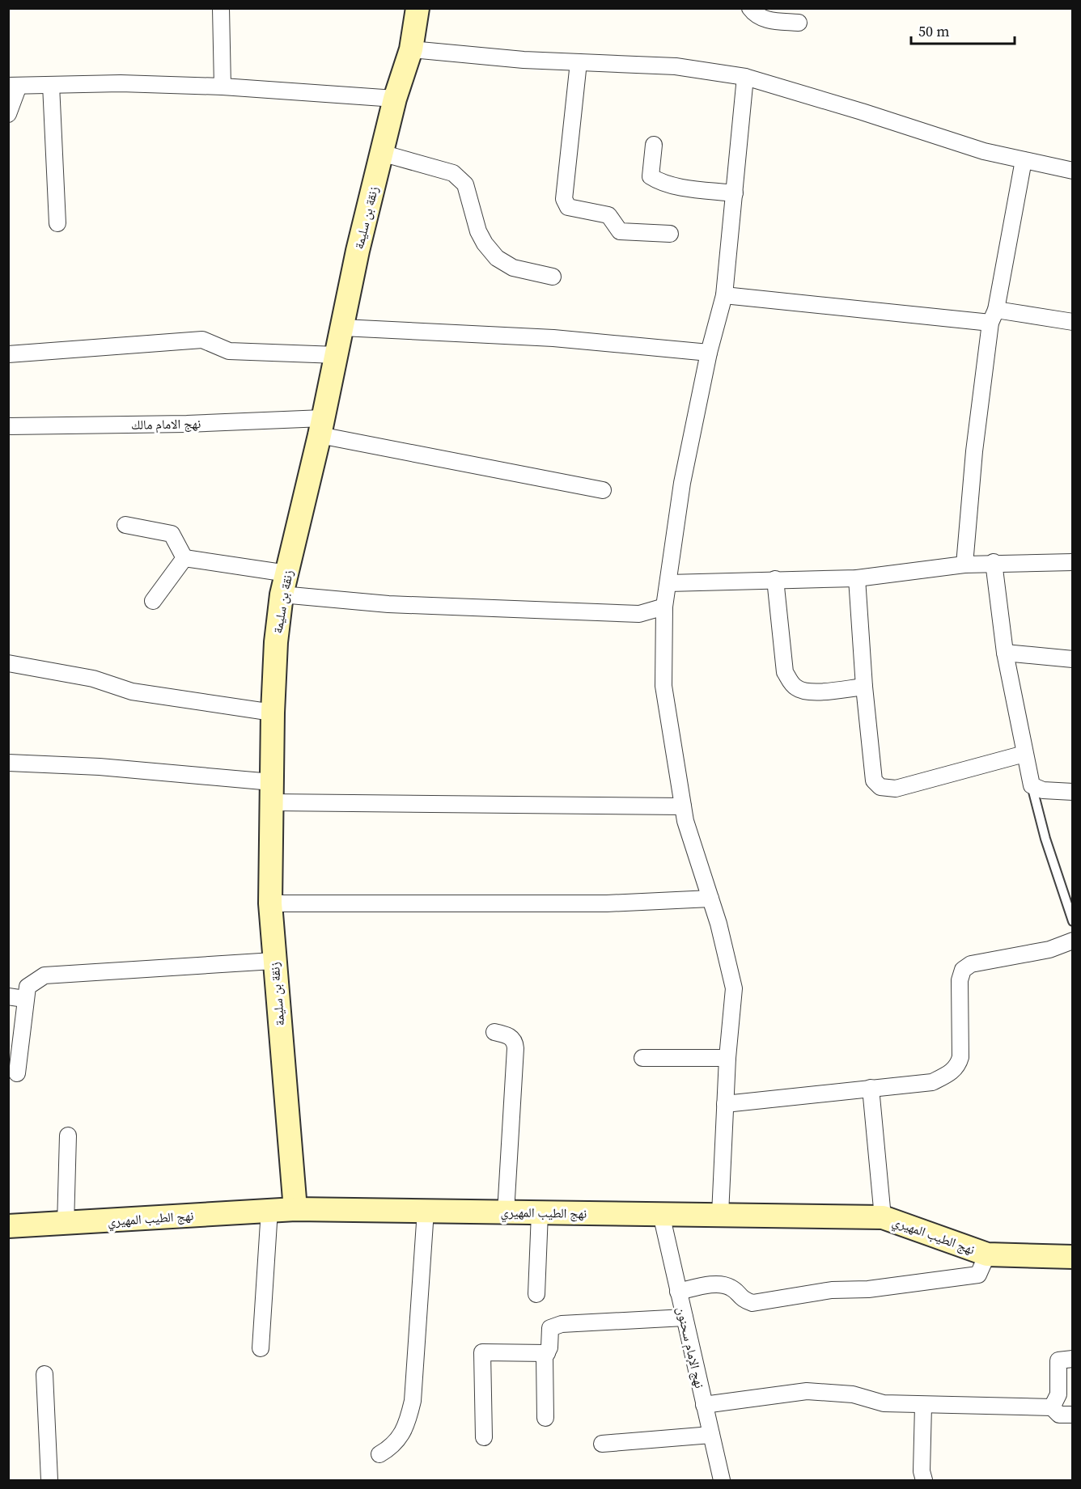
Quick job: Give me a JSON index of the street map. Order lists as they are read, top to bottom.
{
  "streets": {
    "street": [
      "زنقة بن سليمة",
      "نهج الامام مالك",
      "نهج الطيب المهيري",
      "نهج الإمام سحنون"
    ]
  },
  "crossings": [
    ["زنقة بن سليمة", "نهج الامام مالك"],
    ["زنقة بن سليمة", "نهج الطيب المهيري"],
    ["نهج الطيب المهيري", "نهج الإمام سحنون"]
  ],
  "scale_bar": "50 m"
}
